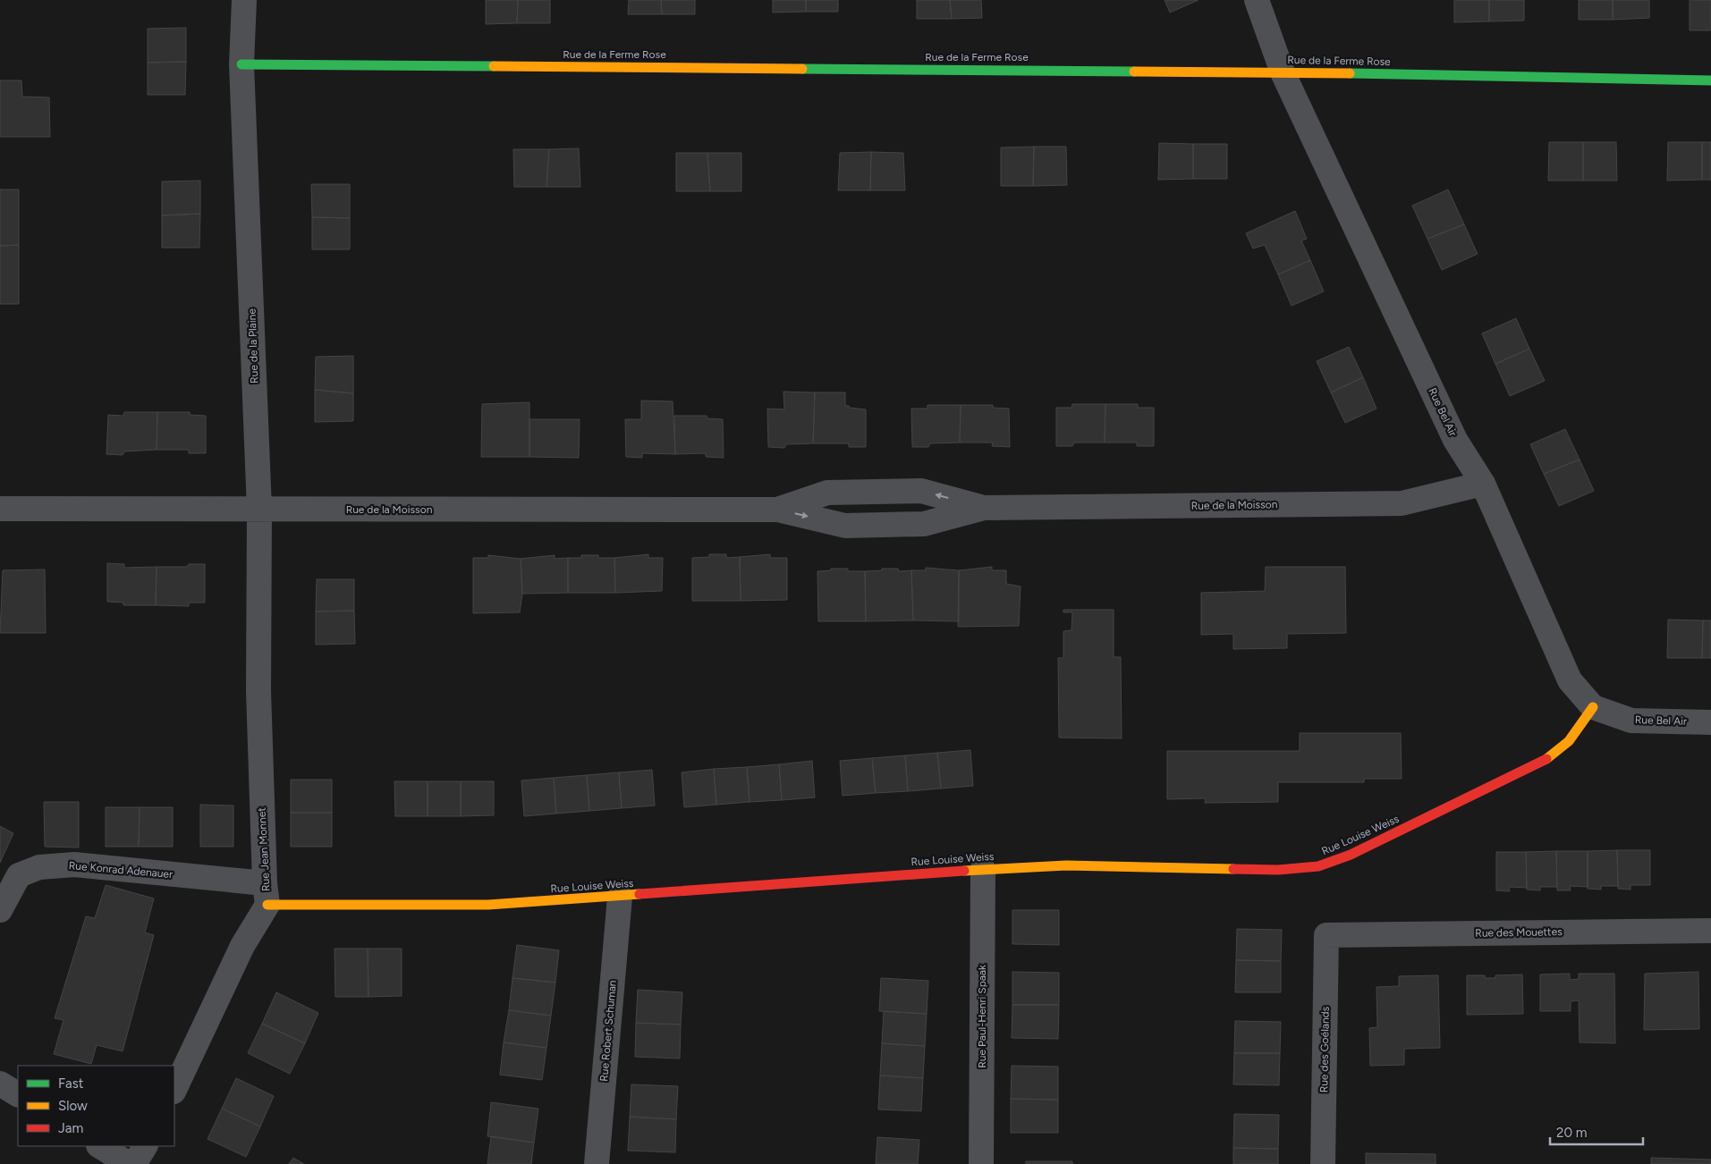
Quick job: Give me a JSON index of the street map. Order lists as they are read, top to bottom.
{
  "streets": {
    "street": [
      "Rue de la Ferme Rose",
      "Rue de la Plaine",
      "Rue Bel Air",
      "Rue de la Moisson",
      "Rue Louise Weiss",
      "Rue Jean Monnet",
      "Rue Konrad Adenauer",
      "Rue des Mouettes",
      "Rue Paul-Henri Spaak",
      "Rue Robert Schuman",
      "Rue des Goélands"
    ]
  },
  "crossings": [
    ["Rue de la Ferme Rose", "Rue de la Plaine"],
    ["Rue de la Ferme Rose", "Rue Bel Air"],
    ["Rue de la Plaine", "Rue de la Moisson"],
    ["Rue de la Plaine", "Rue Jean Monnet"],
    ["Rue Bel Air", "Rue de la Moisson"],
    ["Rue Bel Air", "Rue Louise Weiss"],
    ["Rue Louise Weiss", "Rue Jean Monnet"],
    ["Rue Louise Weiss", "Rue Konrad Adenauer"],
    ["Rue Louise Weiss", "Rue Paul-Henri Spaak"],
    ["Rue Louise Weiss", "Rue Robert Schuman"],
    ["Rue Jean Monnet", "Rue Konrad Adenauer"],
    ["Rue des Mouettes", "Rue des Goélands"]
  ],
  "legend": ["Fast", "Slow", "Jam"],
  "scale_bar": "20 m"
}
